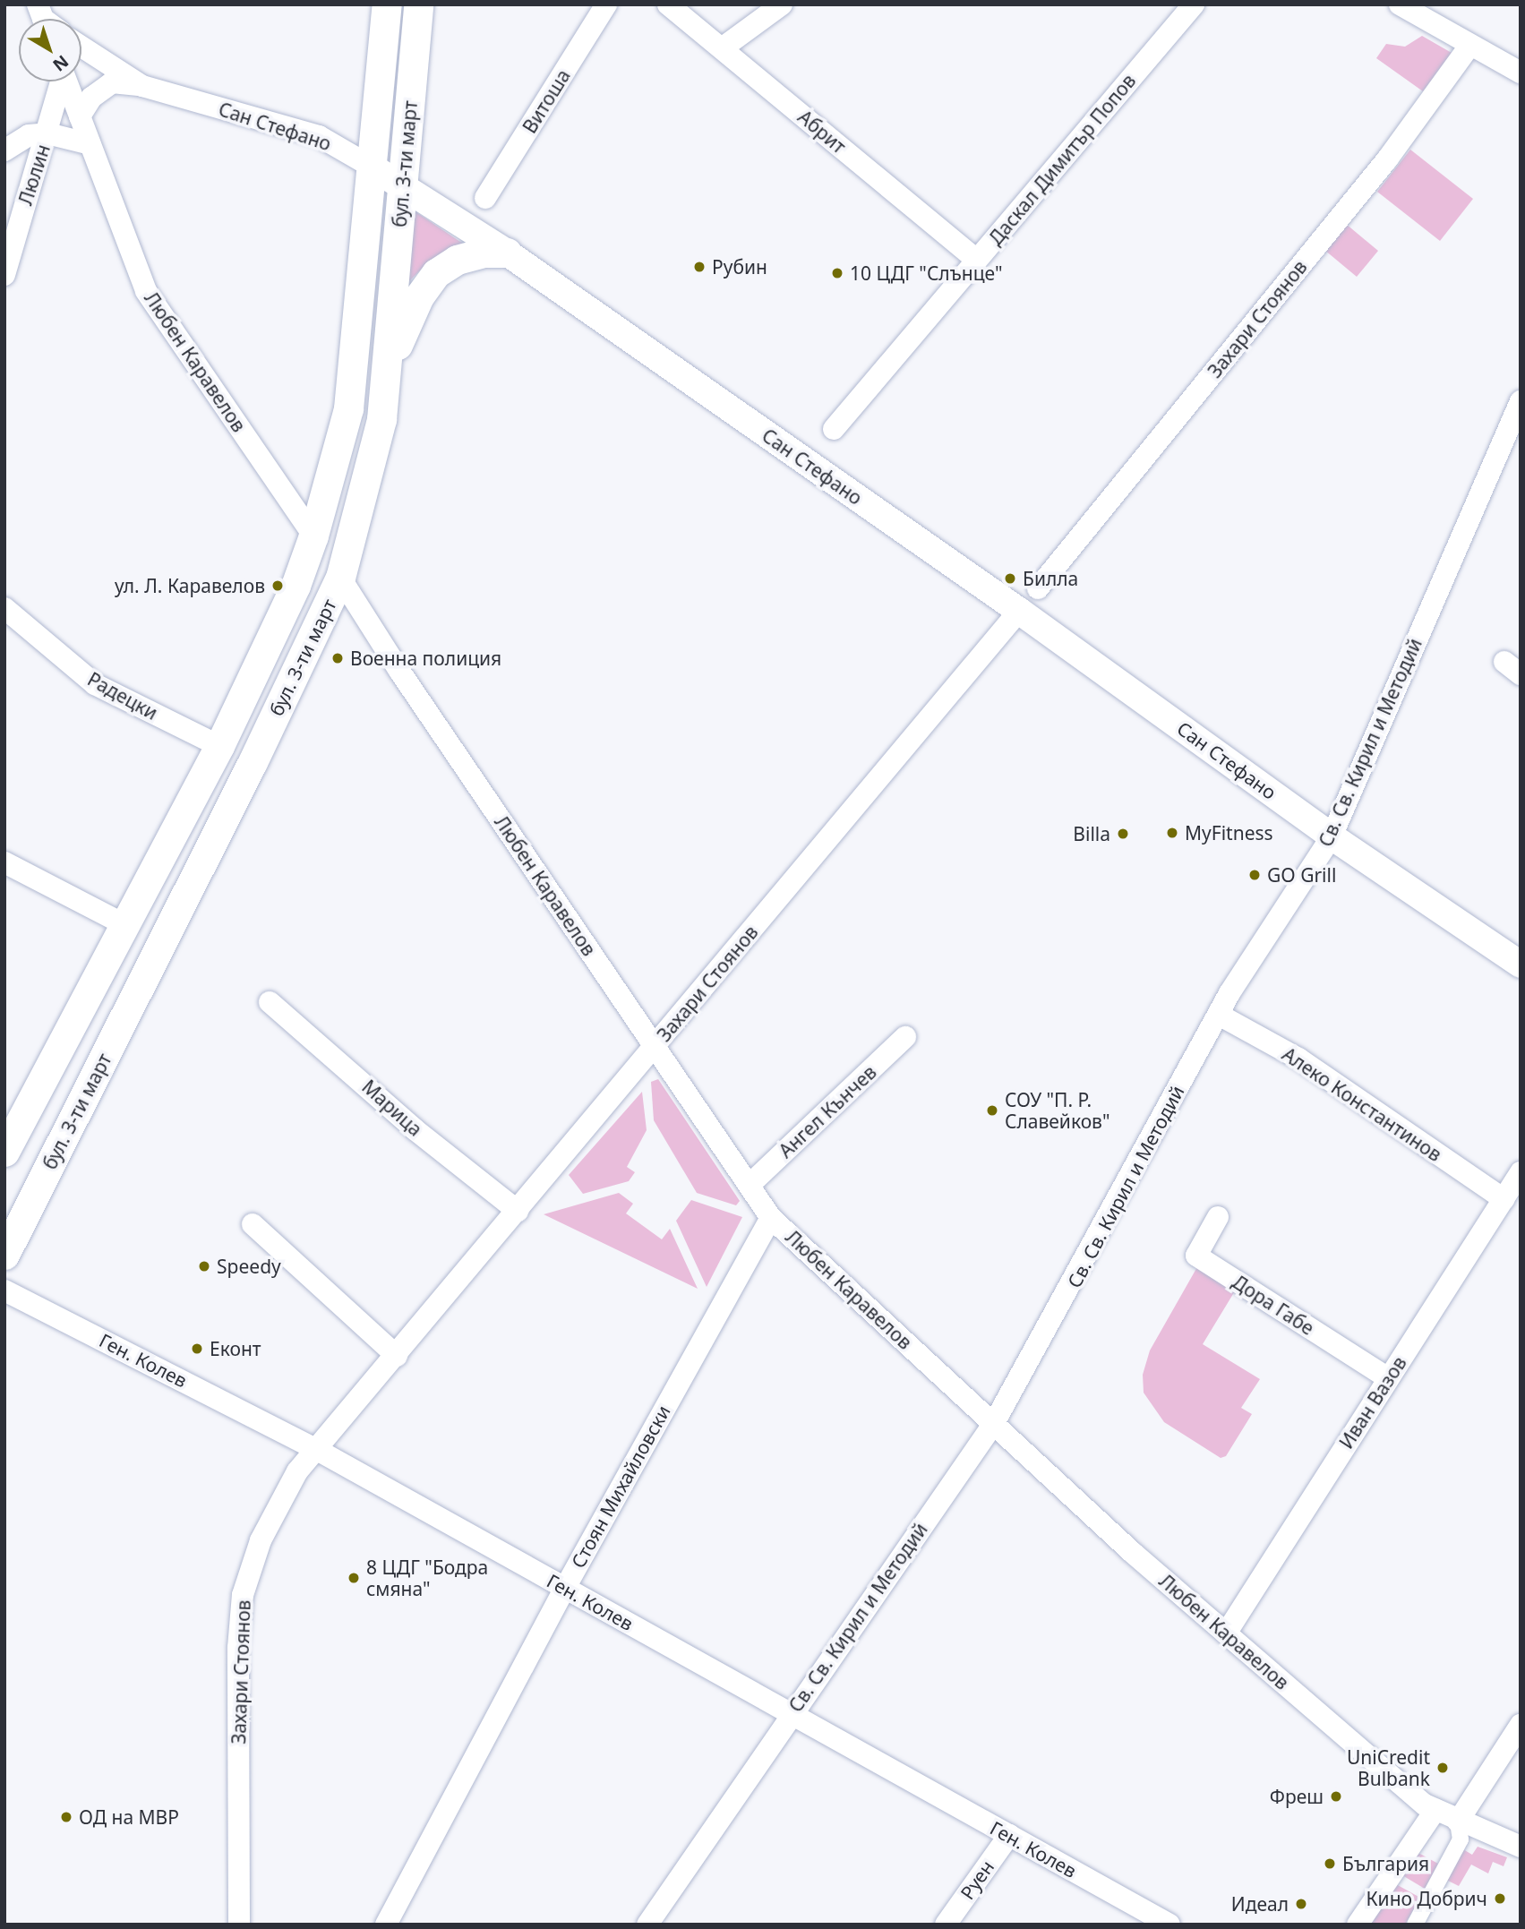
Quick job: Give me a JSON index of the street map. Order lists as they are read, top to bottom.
{
  "streets": {
    "main road": ["бул. 3-ти март"],
    "street": [
      "Витоша",
      "Сан Стефано",
      "Абрит",
      "Даскал Димитър Попов",
      "Люлин",
      "Захари Стоянов",
      "Любен Каравелов",
      "Радецки",
      "Св. Св. Кирил и Методий",
      "Алеко Константинов",
      "Марица",
      "Ангел Кънчев",
      "Дора Габе",
      "Ген. Колев",
      "Иван Вазов",
      "Стоян Михайловски",
      "Руен"
    ]
  },
  "crossings": [
    ["Сан Стефано", "бул. 3-ти март"],
    ["Сан Стефано", "Захари Стоянов"],
    ["Сан Стефано", "Св. Св. Кирил и Методий"],
    ["Абрит", "Даскал Димитър Попов"],
    ["бул. 3-ти март", "Любен Каравелов"],
    ["бул. 3-ти март", "Радецки"],
    ["Захари Стоянов", "Любен Каравелов"],
    ["Захари Стоянов", "Марица"],
    ["Захари Стоянов", "Ген. Колев"],
    ["Любен Каравелов", "Св. Св. Кирил и Методий"],
    ["Любен Каравелов", "Ангел Кънчев"],
    ["Любен Каравелов", "Иван Вазов"],
    ["Любен Каравелов", "Стоян Михайловски"],
    ["Св. Св. Кирил и Методий", "Алеко Константинов"],
    ["Св. Св. Кирил и Методий", "Ген. Колев"],
    ["Алеко Константинов", "Иван Вазов"],
    ["Дора Габе", "Иван Вазов"],
    ["Ген. Колев", "Стоян Михайловски"],
    ["Ген. Колев", "Руен"]
  ],
  "places": [
    "Рубин",
    "10 ЦДГ \"Слънце\"",
    "Билла",
    "ул. Л. Каравелов",
    "Военна полиция",
    "MyFitness",
    "Billa",
    "GO Grill",
    "СОУ \"П. Р. Славейков\"",
    "Speedy",
    "Еконт",
    "8 ЦДГ \"Бодра смяна\"",
    "UniCredit Bulbank",
    "Фреш",
    "ОД на МВР",
    "България",
    "Кино Добрич",
    "Идеал"
  ],
  "north": "bottom right"
}
